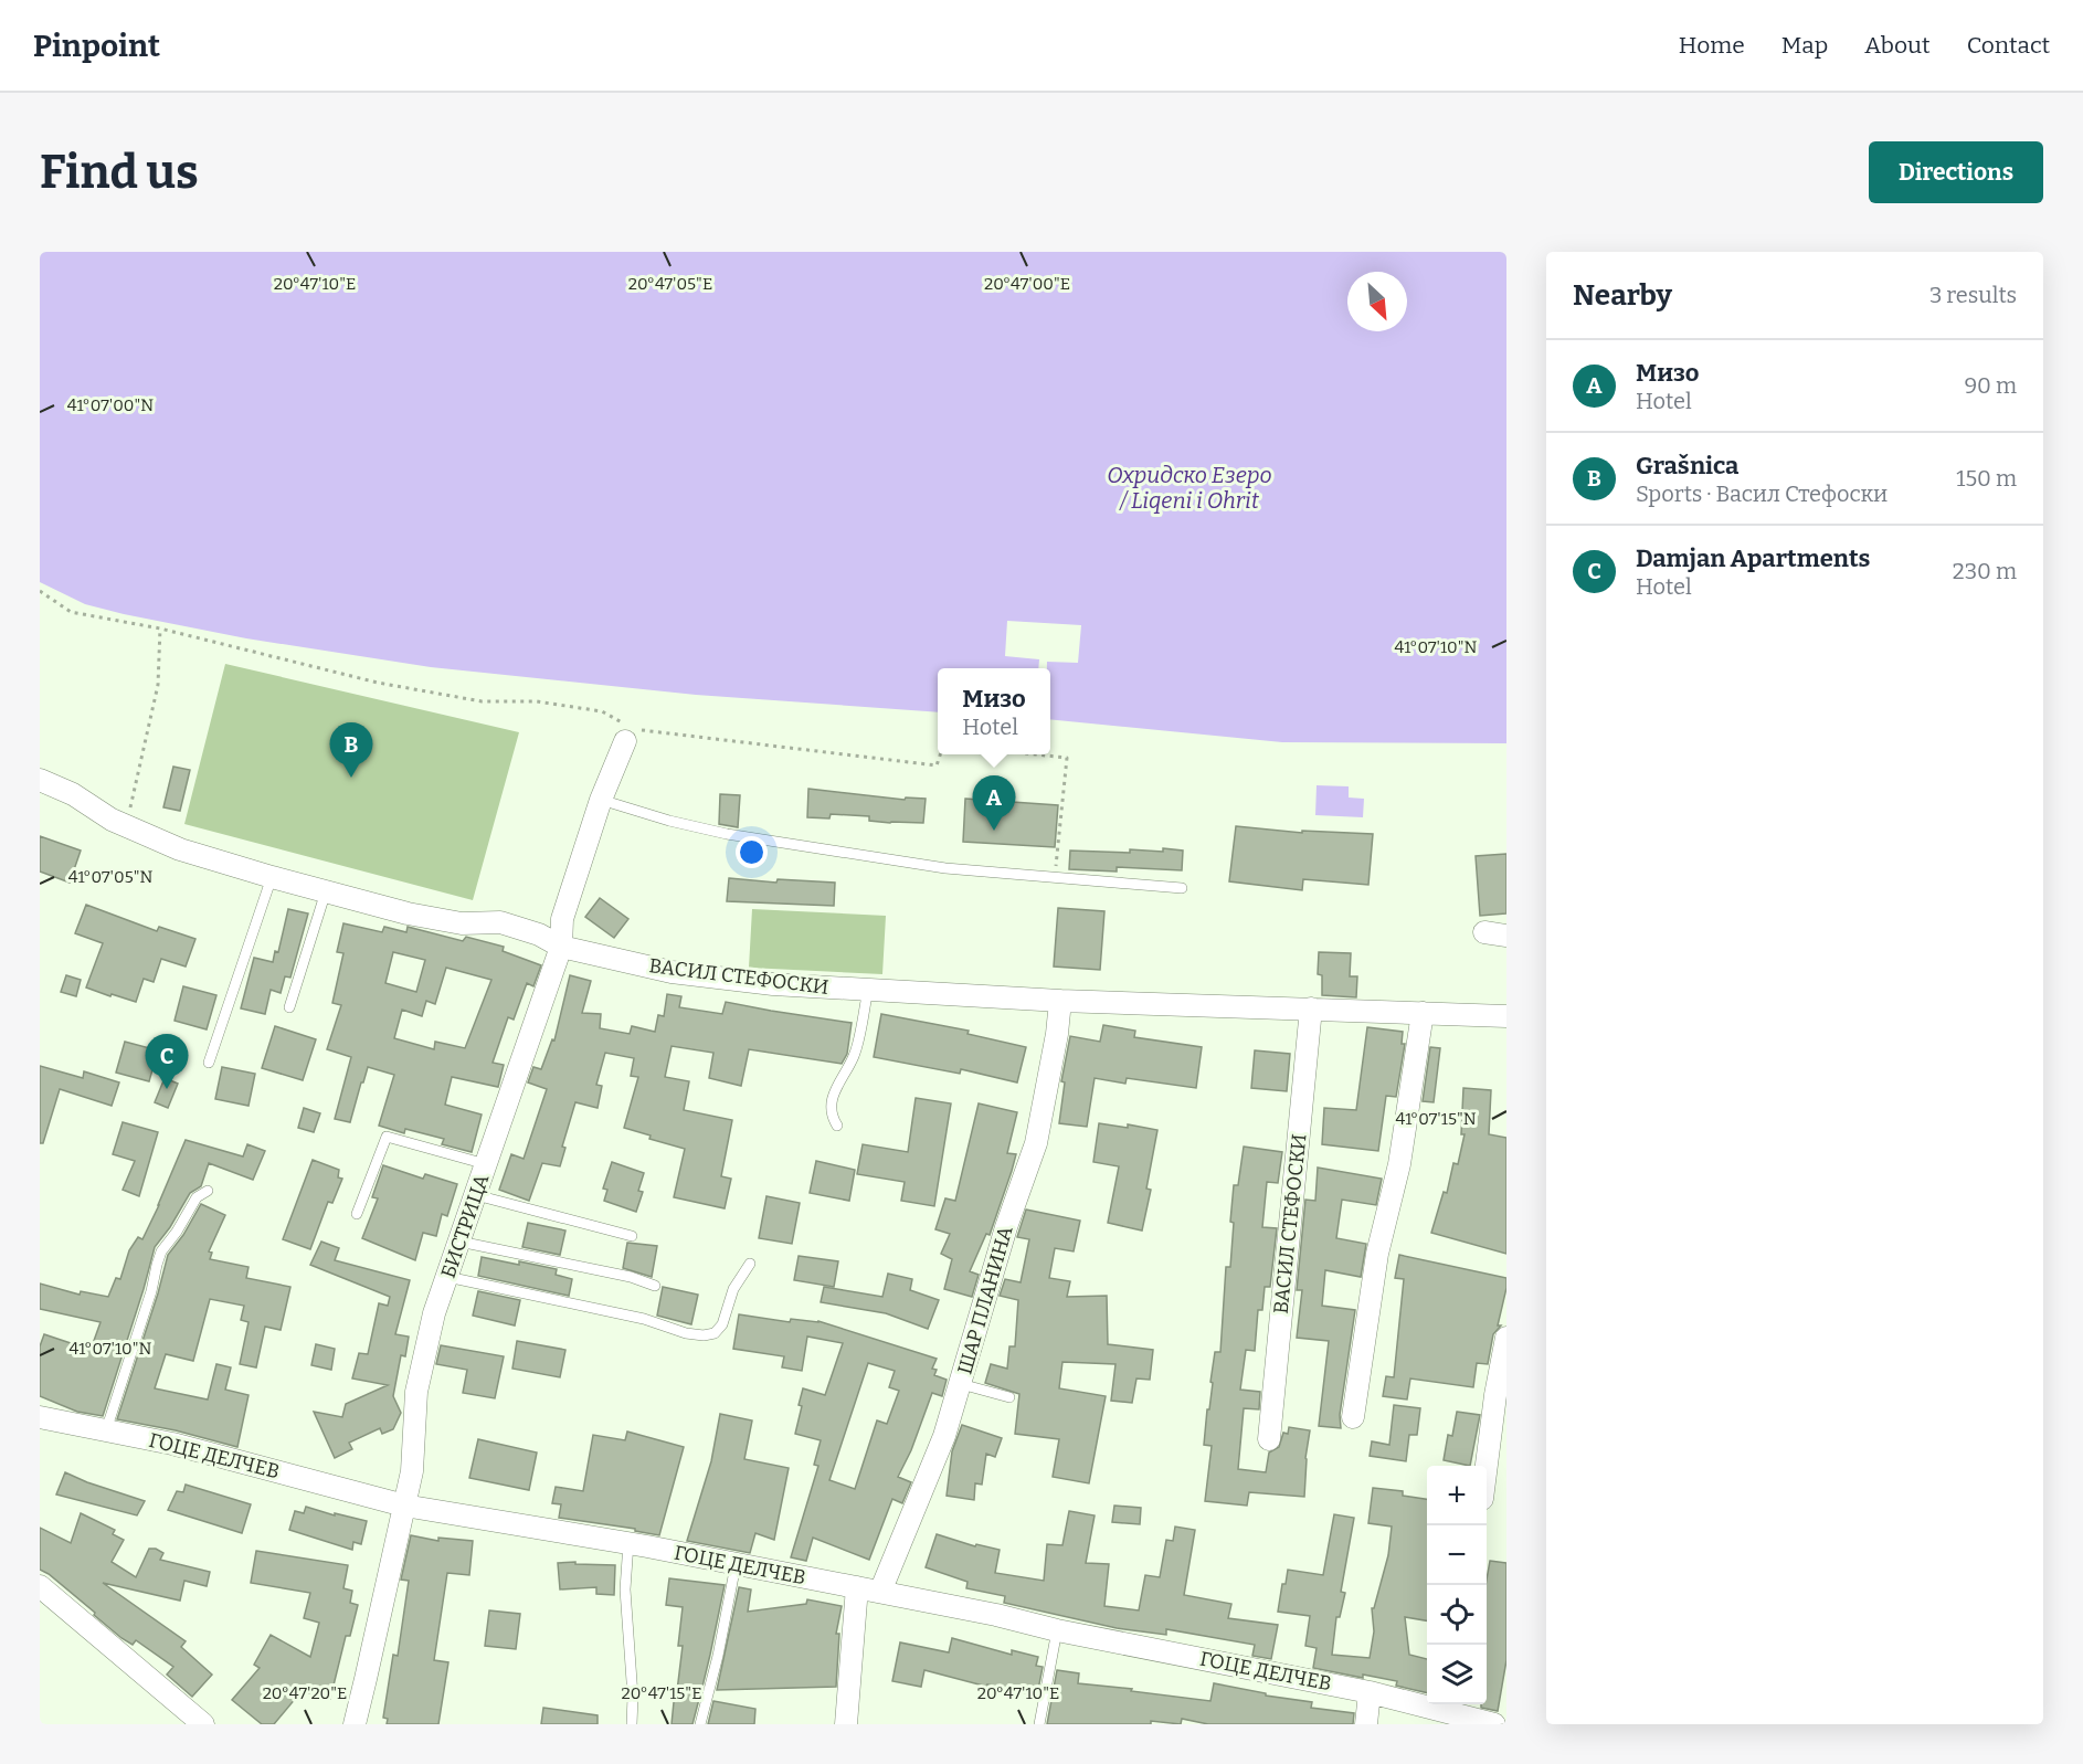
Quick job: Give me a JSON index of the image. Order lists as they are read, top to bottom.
{
  "streets": {
    "street": [
      "ВАСИЛ СТЕФОСКИ",
      "БИСТРИЦА",
      "ШАР ПЛАНИНА",
      "ГОЦЕ ДЕЛЧЕВ"
    ]
  },
  "crossings": [
    ["ВАСИЛ СТЕФОСКИ", "БИСТРИЦА"],
    ["ВАСИЛ СТЕФОСКИ", "ШАР ПЛАНИНА"],
    ["БИСТРИЦА", "ГОЦЕ ДЕЛЧЕВ"],
    ["ШАР ПЛАНИНА", "ГОЦЕ ДЕЛЧЕВ"]
  ],
  "water": ["Охридско Езеро / Liqeni i Ohrit"],
  "north": "bottom right",
  "page": {
    "header": "Pinpoint",
    "nav": [
      "Home",
      "Map",
      "About",
      "Contact"
    ],
    "buttons": "Directions",
    "title": "Find us",
    "heading": ["Nearby", "3 results"],
    "list": [
      {
        "mark": "A",
        "name": "Мизо",
        "note": "Hotel",
        "value": "90 m"
      },
      {
        "mark": "B",
        "name": "Grašnica",
        "note": "Sports · Васил Стефоски",
        "value": "150 m"
      },
      {
        "mark": "C",
        "name": "Damjan Apartments",
        "note": "Hotel",
        "value": "230 m"
      }
    ],
    "popup": ["Мизо", "Hotel"],
    "pins": ["B", "A", "C"],
    "map_buttons": ["+", "−"]
  },
  "coordinates": [
    "20°47'10\"E",
    "20°47'05\"E",
    "20°47'00\"E",
    "41°07'00\"N",
    "41°07'10\"N",
    "41°07'05\"N",
    "41°07'15\"N",
    "20°47'20\"E",
    "20°47'15\"E"
  ]
}
